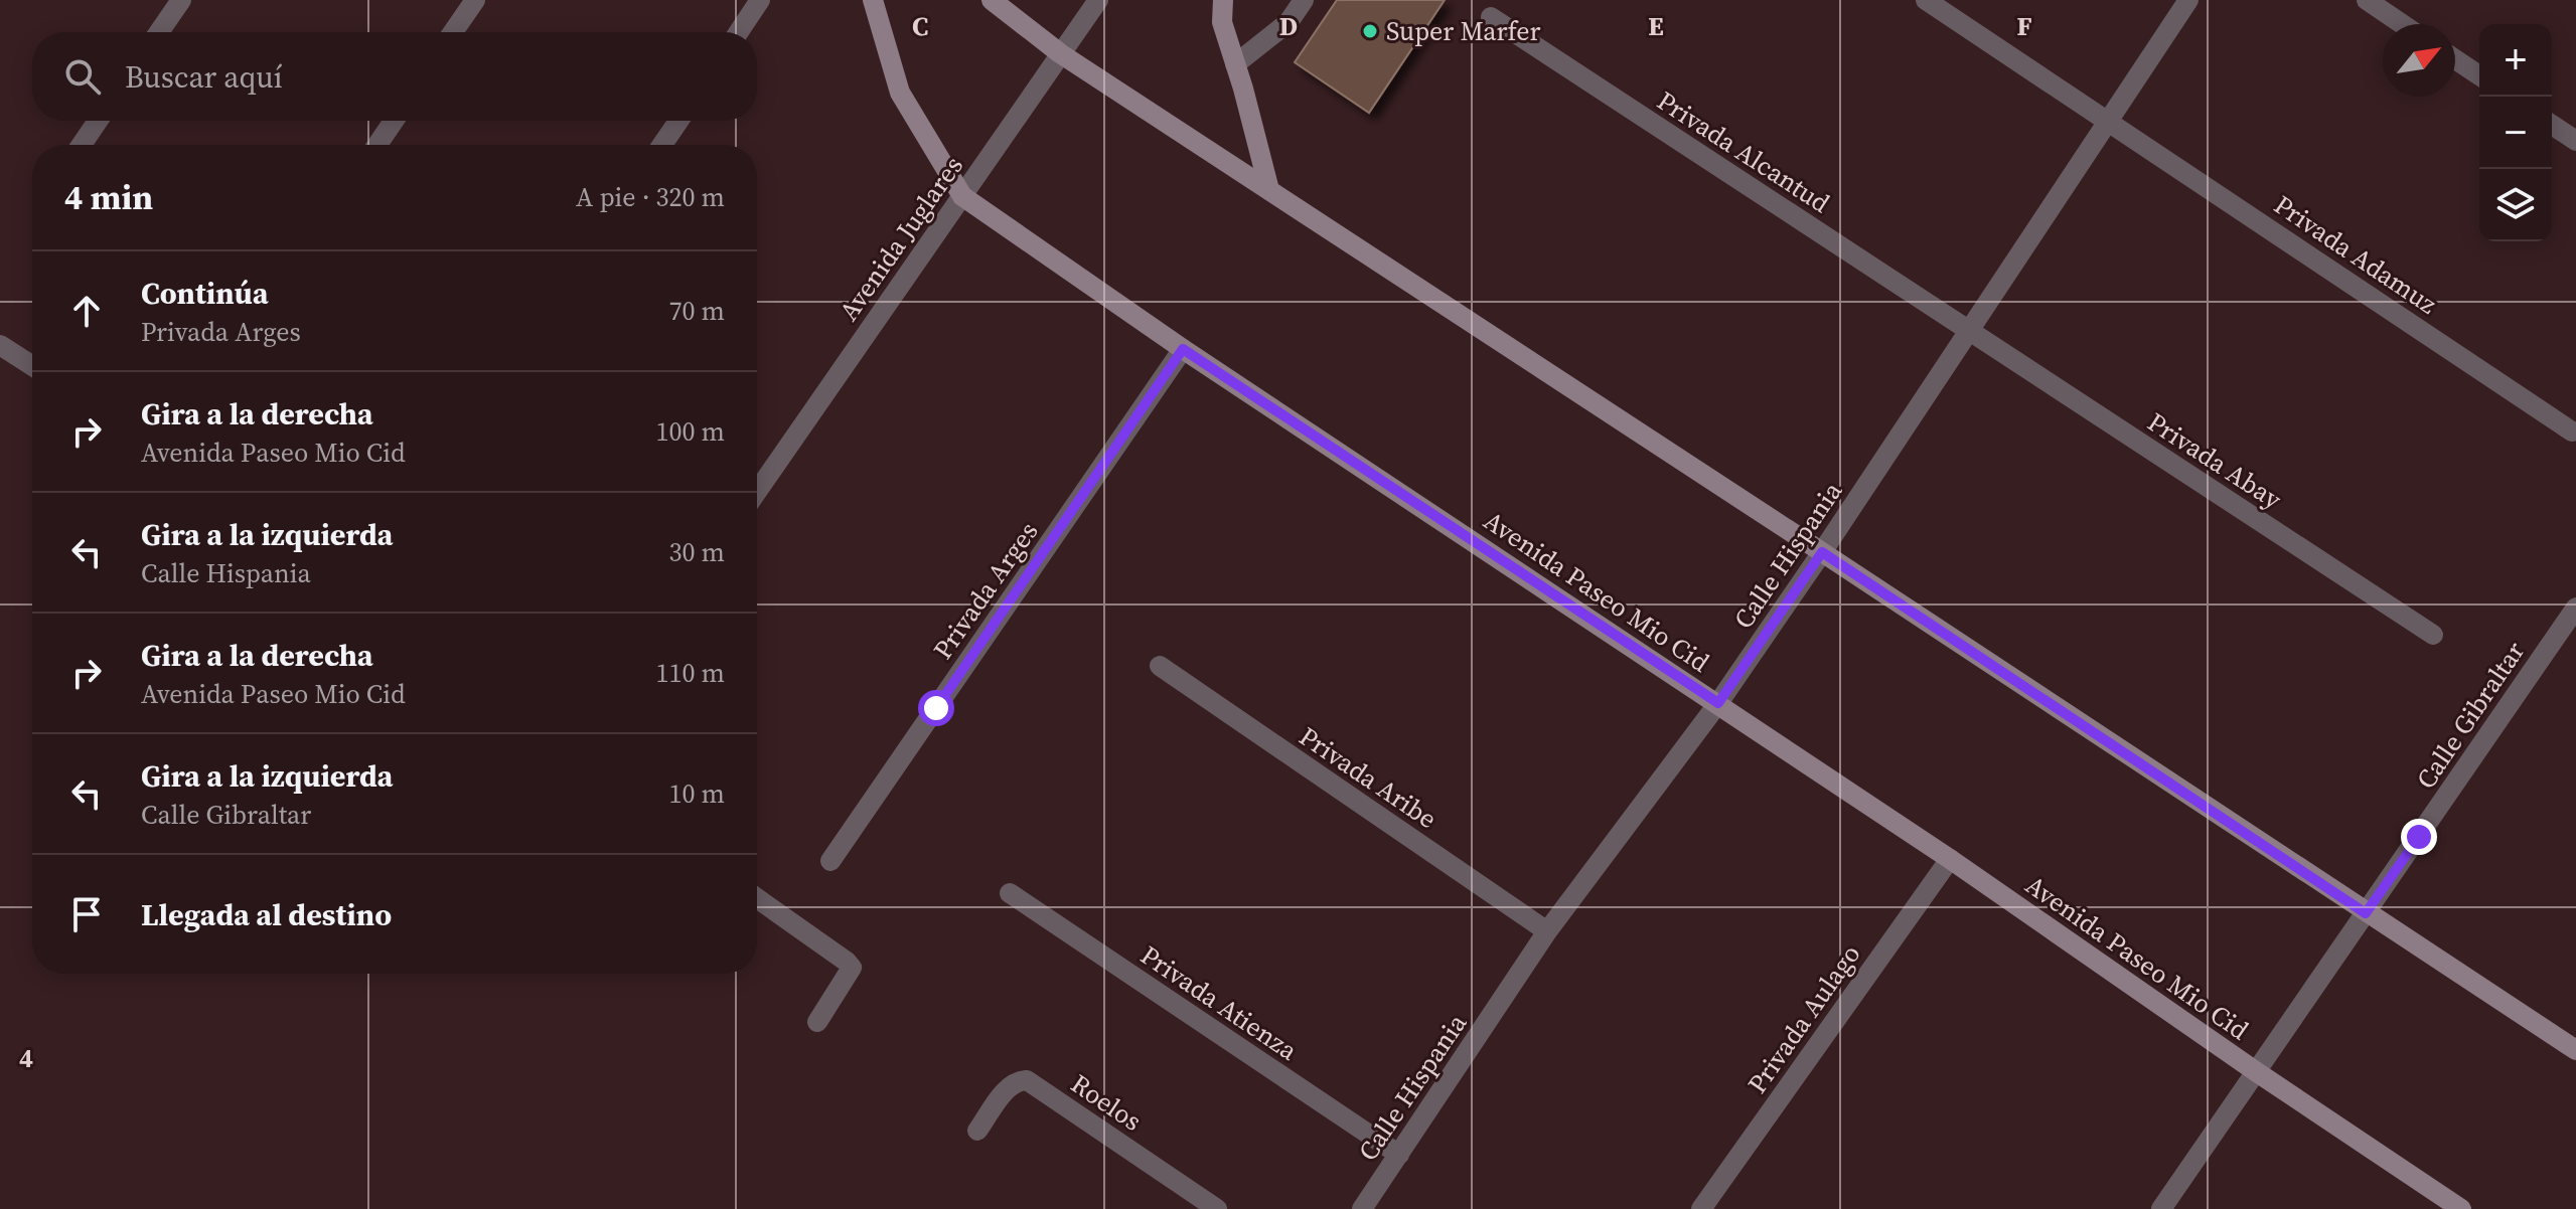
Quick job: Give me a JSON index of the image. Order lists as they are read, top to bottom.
{
  "streets": {
    "street": [
      "Privada Alcantud",
      "Avenida Juglares",
      "Privada Adamuz",
      "Privada Abay",
      "Calle Hispania",
      "Privada Arges",
      "Avenida Paseo Mio Cid",
      "Calle Gibraltar",
      "Privada Aribe",
      "Privada Atienza",
      "Privada Aulago",
      "Roelos"
    ]
  },
  "crossings": [
    ["Privada Alcantud", "Privada Abay"],
    ["Privada Alcantud", "Calle Hispania"],
    ["Avenida Juglares", "Avenida Paseo Mio Cid"],
    ["Privada Adamuz", "Calle Hispania"],
    ["Privada Abay", "Calle Hispania"],
    ["Calle Hispania", "Avenida Paseo Mio Cid"],
    ["Calle Hispania", "Privada Aribe"],
    ["Calle Hispania", "Privada Atienza"],
    ["Privada Arges", "Avenida Paseo Mio Cid"],
    ["Avenida Paseo Mio Cid", "Calle Gibraltar"],
    ["Avenida Paseo Mio Cid", "Privada Aulago"]
  ],
  "places": ["Super Marfer"],
  "north": "top right",
  "page": {
    "map_buttons": ["+", "−"],
    "search": "Buscar aquí",
    "heading": ["4 min", "A pie · 320 m"],
    "list": [
      ["Continúa", "Privada Arges", "70 m"],
      ["Gira a la derecha", "Avenida Paseo Mio Cid", "100 m"],
      ["Gira a la izquierda", "Calle Hispania", "30 m"],
      ["Gira a la derecha", "Avenida Paseo Mio Cid", "110 m"],
      ["Gira a la izquierda", "Calle Gibraltar", "10 m"],
      "Llegada al destino"
    ]
  },
  "grid": {
    "columns": [
      "C",
      "D",
      "E",
      "F"
    ],
    "rows": ["4"]
  }
}
